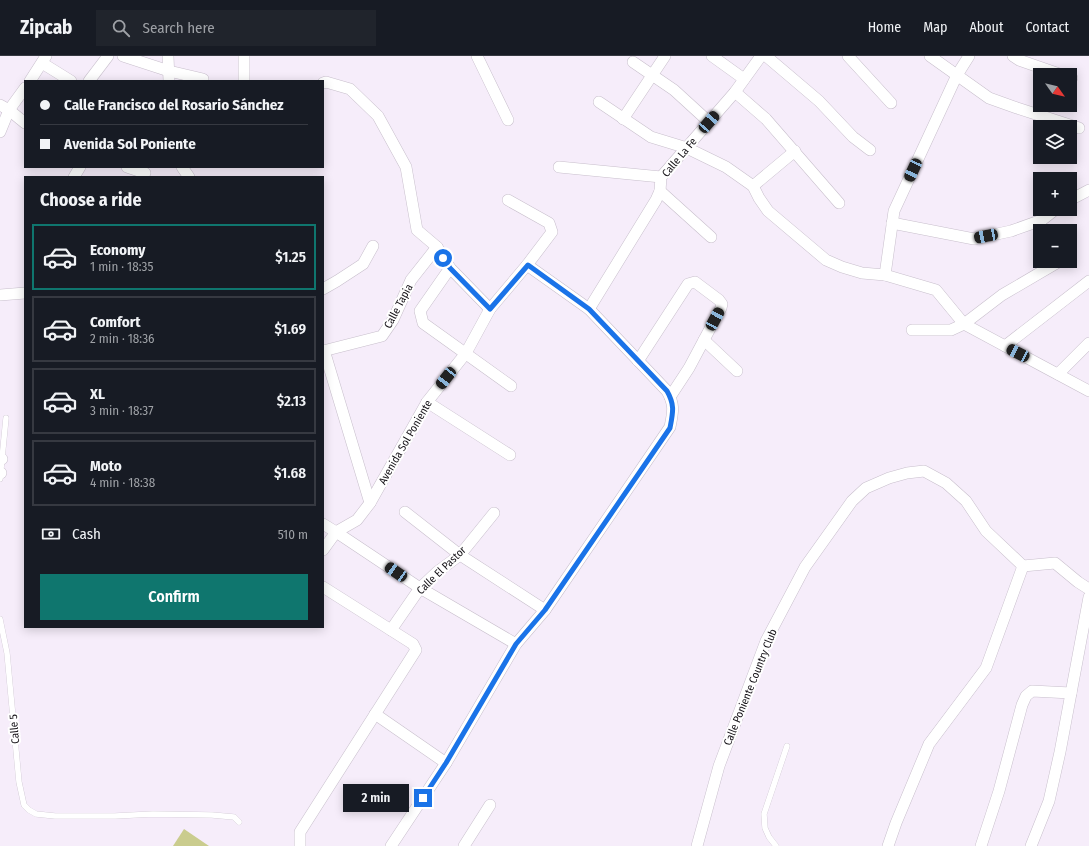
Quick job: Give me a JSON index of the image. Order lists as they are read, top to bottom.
{
  "streets": {
    "street": [
      "Calle La Fe",
      "Calle Tapia",
      "Avenida Sol Poniente",
      "Calle El Pastor",
      "Calle Poniente Country Club"
    ],
    "lane": ["Calle 5"]
  },
  "north": "bottom right",
  "page": {
    "header": "Zipcab",
    "search": "Search here",
    "nav": [
      "Home",
      "Map",
      "About",
      "Contact"
    ],
    "map_buttons": ["+", "−"],
    "banner": ["Calle Francisco del Rosario Sánchez", "Avenida Sol Poniente"],
    "heading": "Choose a ride",
    "list": [
      {
        "name": "Economy",
        "note": "1 min · 18:35",
        "value": "$1.25"
      },
      {
        "name": "Comfort",
        "note": "2 min · 18:36",
        "value": "$1.69"
      },
      {
        "name": "XL",
        "note": "3 min · 18:37",
        "value": "$2.13"
      },
      {
        "name": "Moto",
        "note": "4 min · 18:38",
        "value": "$1.68"
      }
    ],
    "pay": ["Cash", "510 m"],
    "buttons": "Confirm",
    "bubble": "2 min"
  }
}
